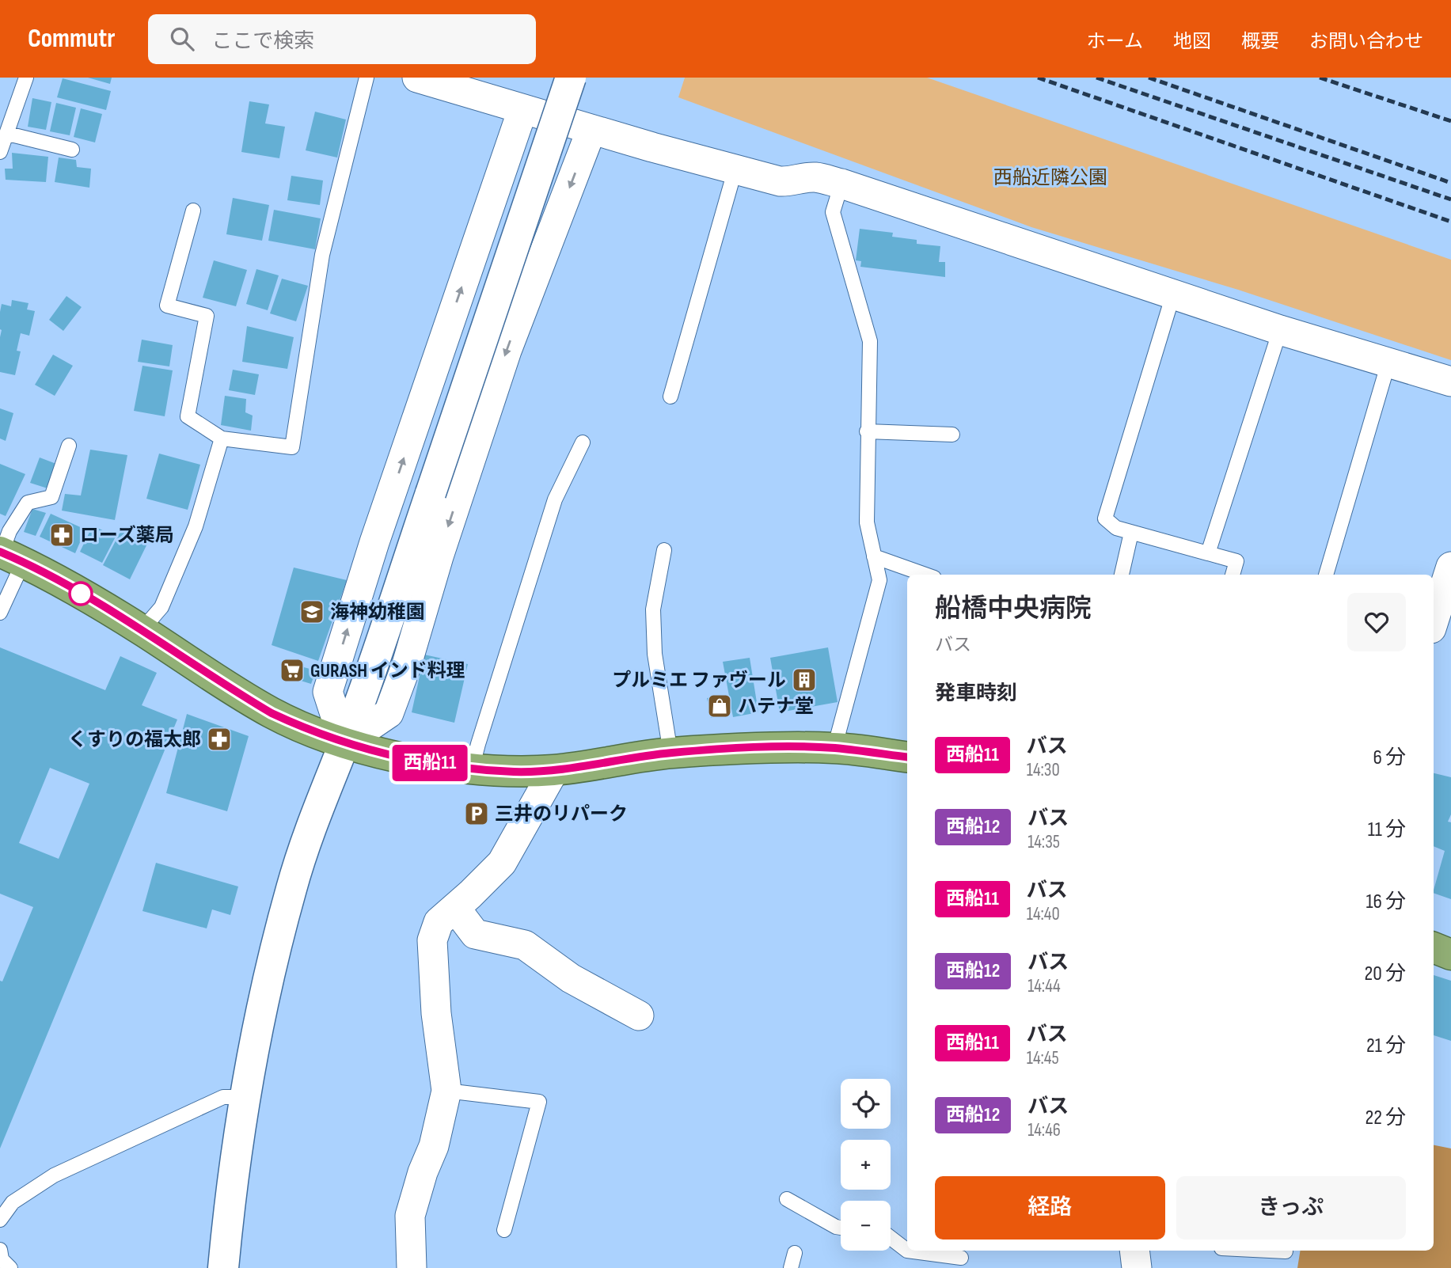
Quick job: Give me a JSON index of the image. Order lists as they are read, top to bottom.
{
  "parks": ["西船近隣公園"],
  "places": {
    "pharmacy": ["ローズ薬局", "くすりの福太郎"],
    "school or university": ["海神幼稚園"],
    "supermarket": ["GURASH インド料理"],
    "building": ["プルミエ ファヴール"],
    "shop": ["ハテナ堂"],
    "parking": ["三井のリパーク"]
  },
  "lines": ["bus line 西船11"],
  "page": {
    "header": "Commutr",
    "search": "ここで検索",
    "nav": [
      "ホーム",
      "地図",
      "概要",
      "お問い合わせ"
    ],
    "on_map": "西船11",
    "heading": [
      ["船橋中央病院", "バス"],
      "発車時刻"
    ],
    "list": [
      {
        "mark": "西船11",
        "name": "バス",
        "note": "14:30",
        "value": "6 分"
      },
      {
        "mark": "西船12",
        "name": "バス",
        "note": "14:35",
        "value": "11 分"
      },
      {
        "mark": "西船11",
        "name": "バス",
        "note": "14:40",
        "value": "16 分"
      },
      {
        "mark": "西船12",
        "name": "バス",
        "note": "14:44",
        "value": "20 分"
      },
      {
        "mark": "西船11",
        "name": "バス",
        "note": "14:45",
        "value": "21 分"
      },
      {
        "mark": "西船12",
        "name": "バス",
        "note": "14:46",
        "value": "22 分"
      }
    ],
    "map_buttons": ["+", "−"],
    "buttons": ["経路", "きっぷ"]
  }
}
